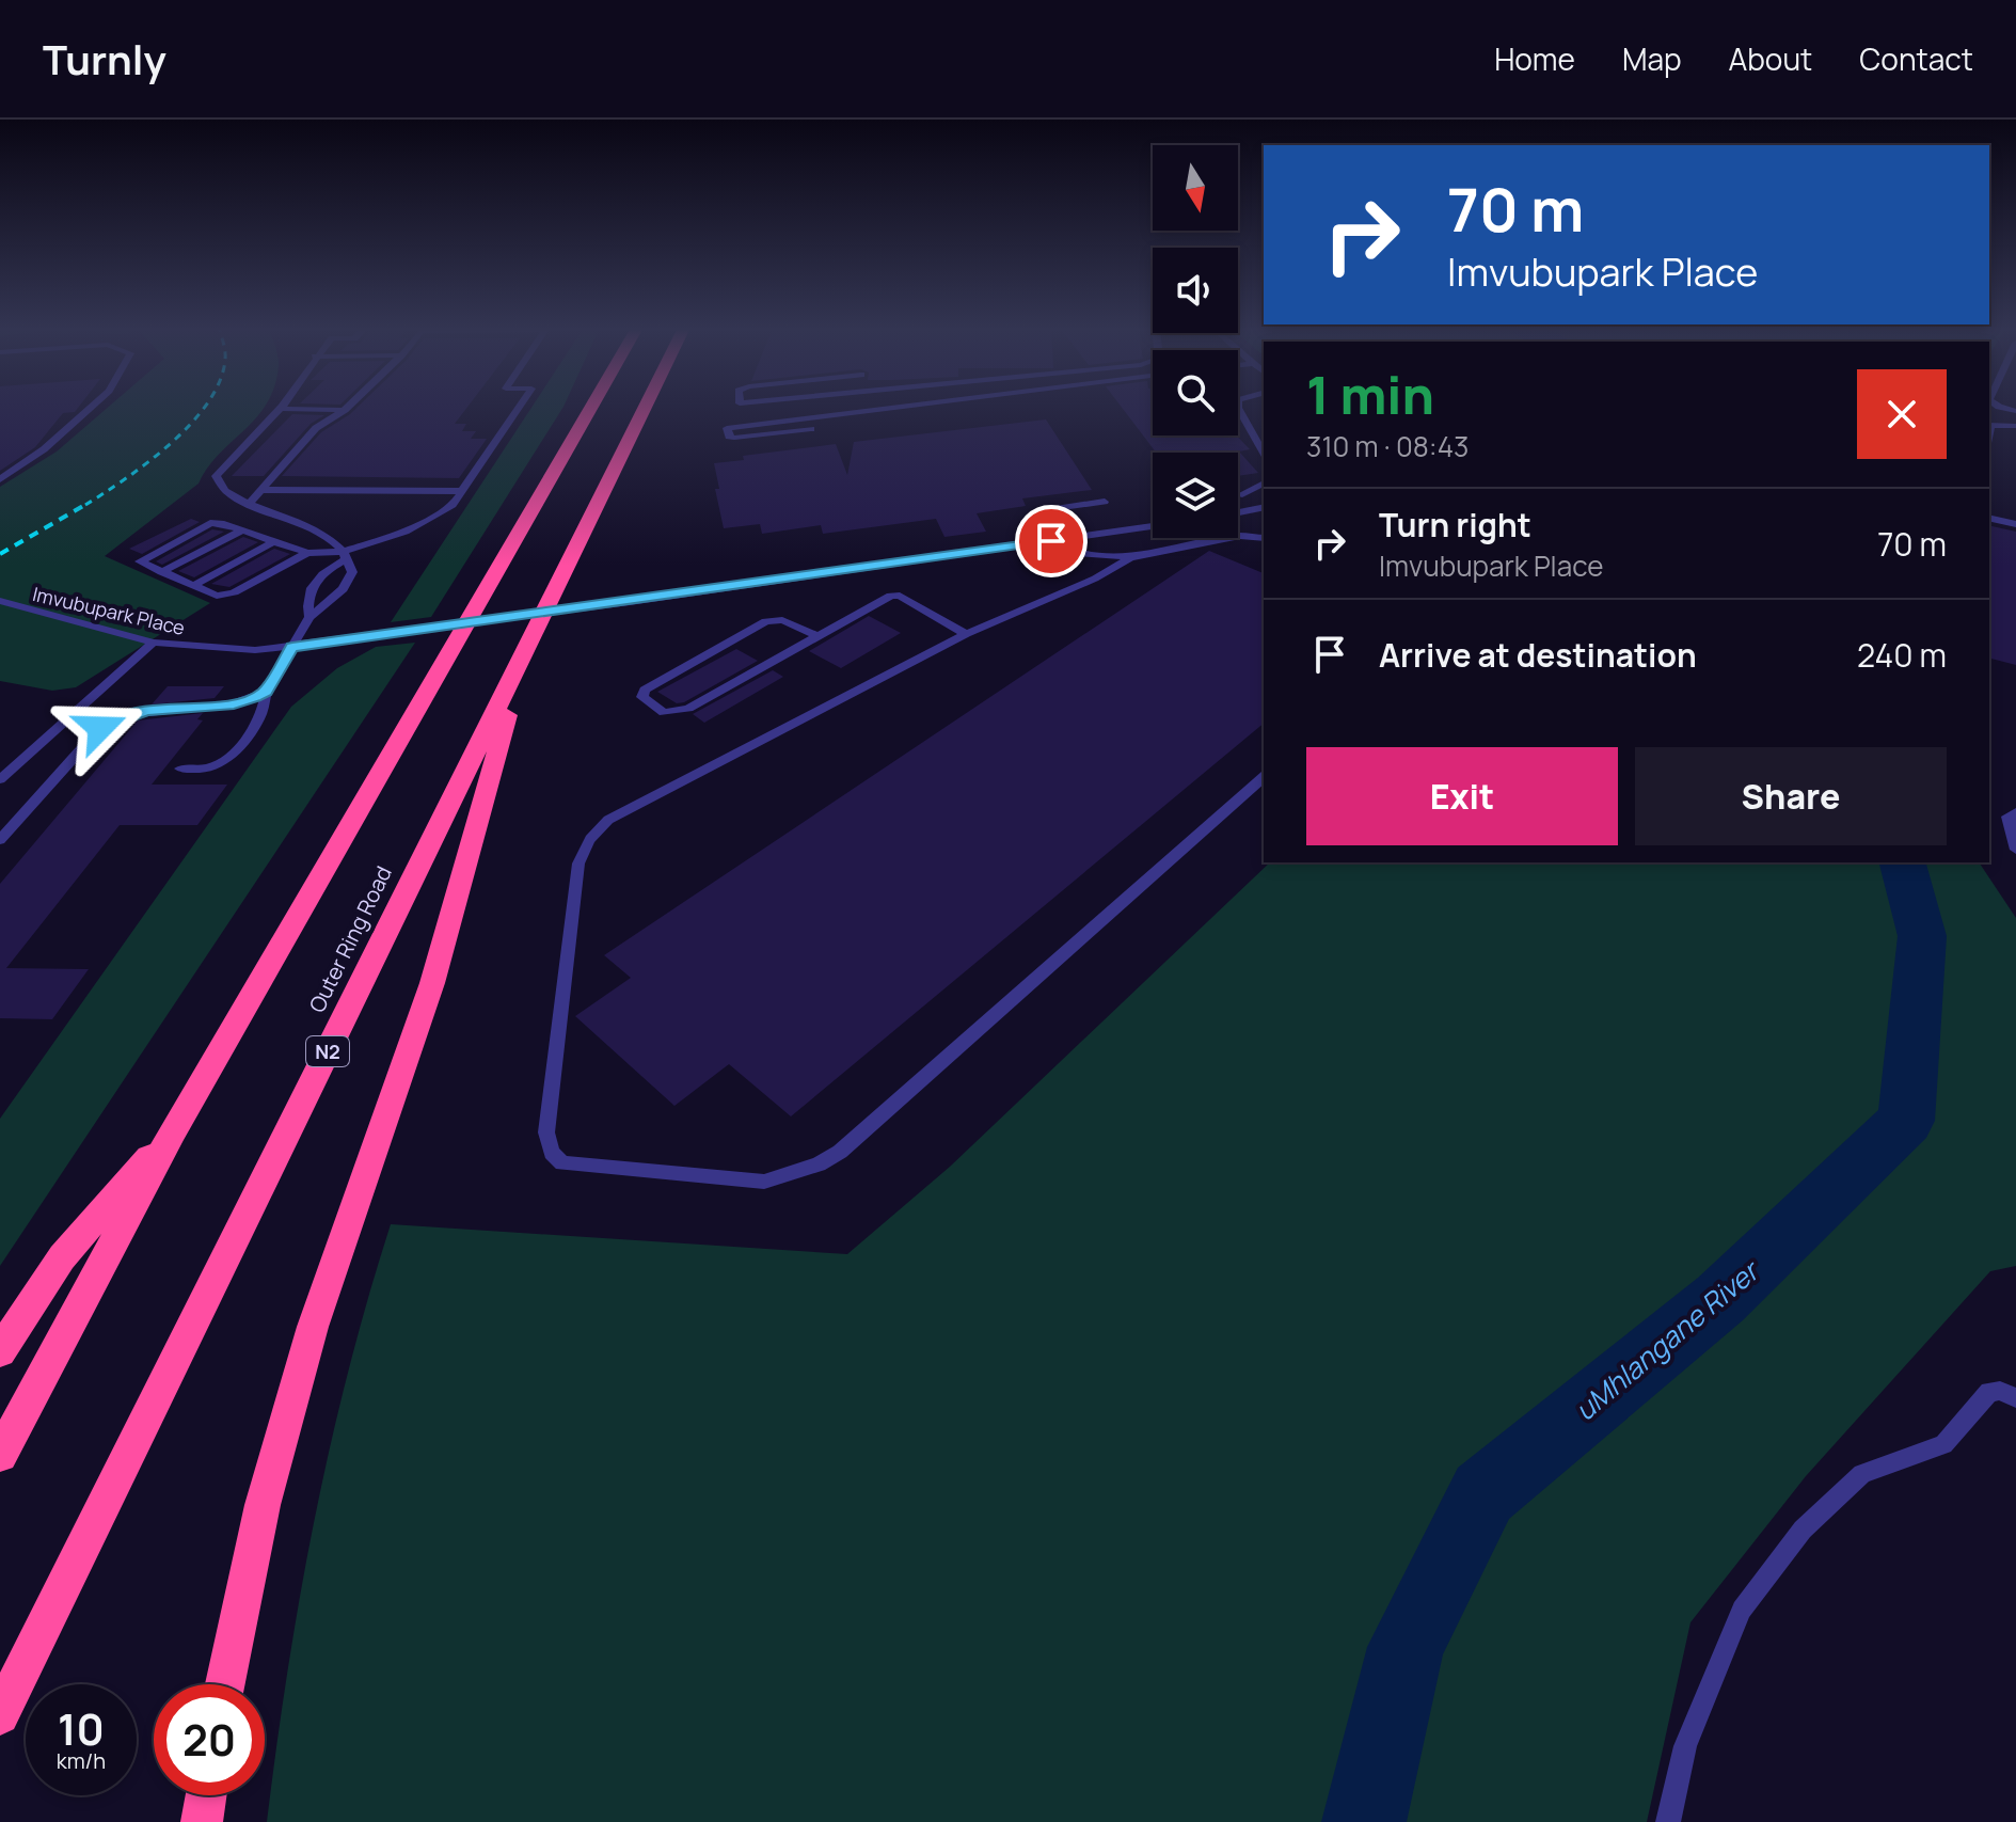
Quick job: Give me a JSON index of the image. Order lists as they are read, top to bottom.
{
  "streets": {
    "highway": ["Outer Ring Road", "N2"],
    "lane": ["Imvubupark Place"]
  },
  "water": ["uMhlangane River"],
  "north": "bottom",
  "page": {
    "header": "Turnly",
    "nav": [
      "Home",
      "Map",
      "About",
      "Contact"
    ],
    "turn": ["70 m", "Imvubupark Place"],
    "heading": ["1 min", "310 m · 08:43"],
    "list": [
      {
        "name": "Turn right",
        "note": "Imvubupark Place",
        "value": "70 m"
      },
      {
        "name": "Arrive at destination",
        "value": "240 m"
      }
    ],
    "buttons": ["Exit", "Share"],
    "speed": "10 km/h",
    "limit": "20"
  }
}
